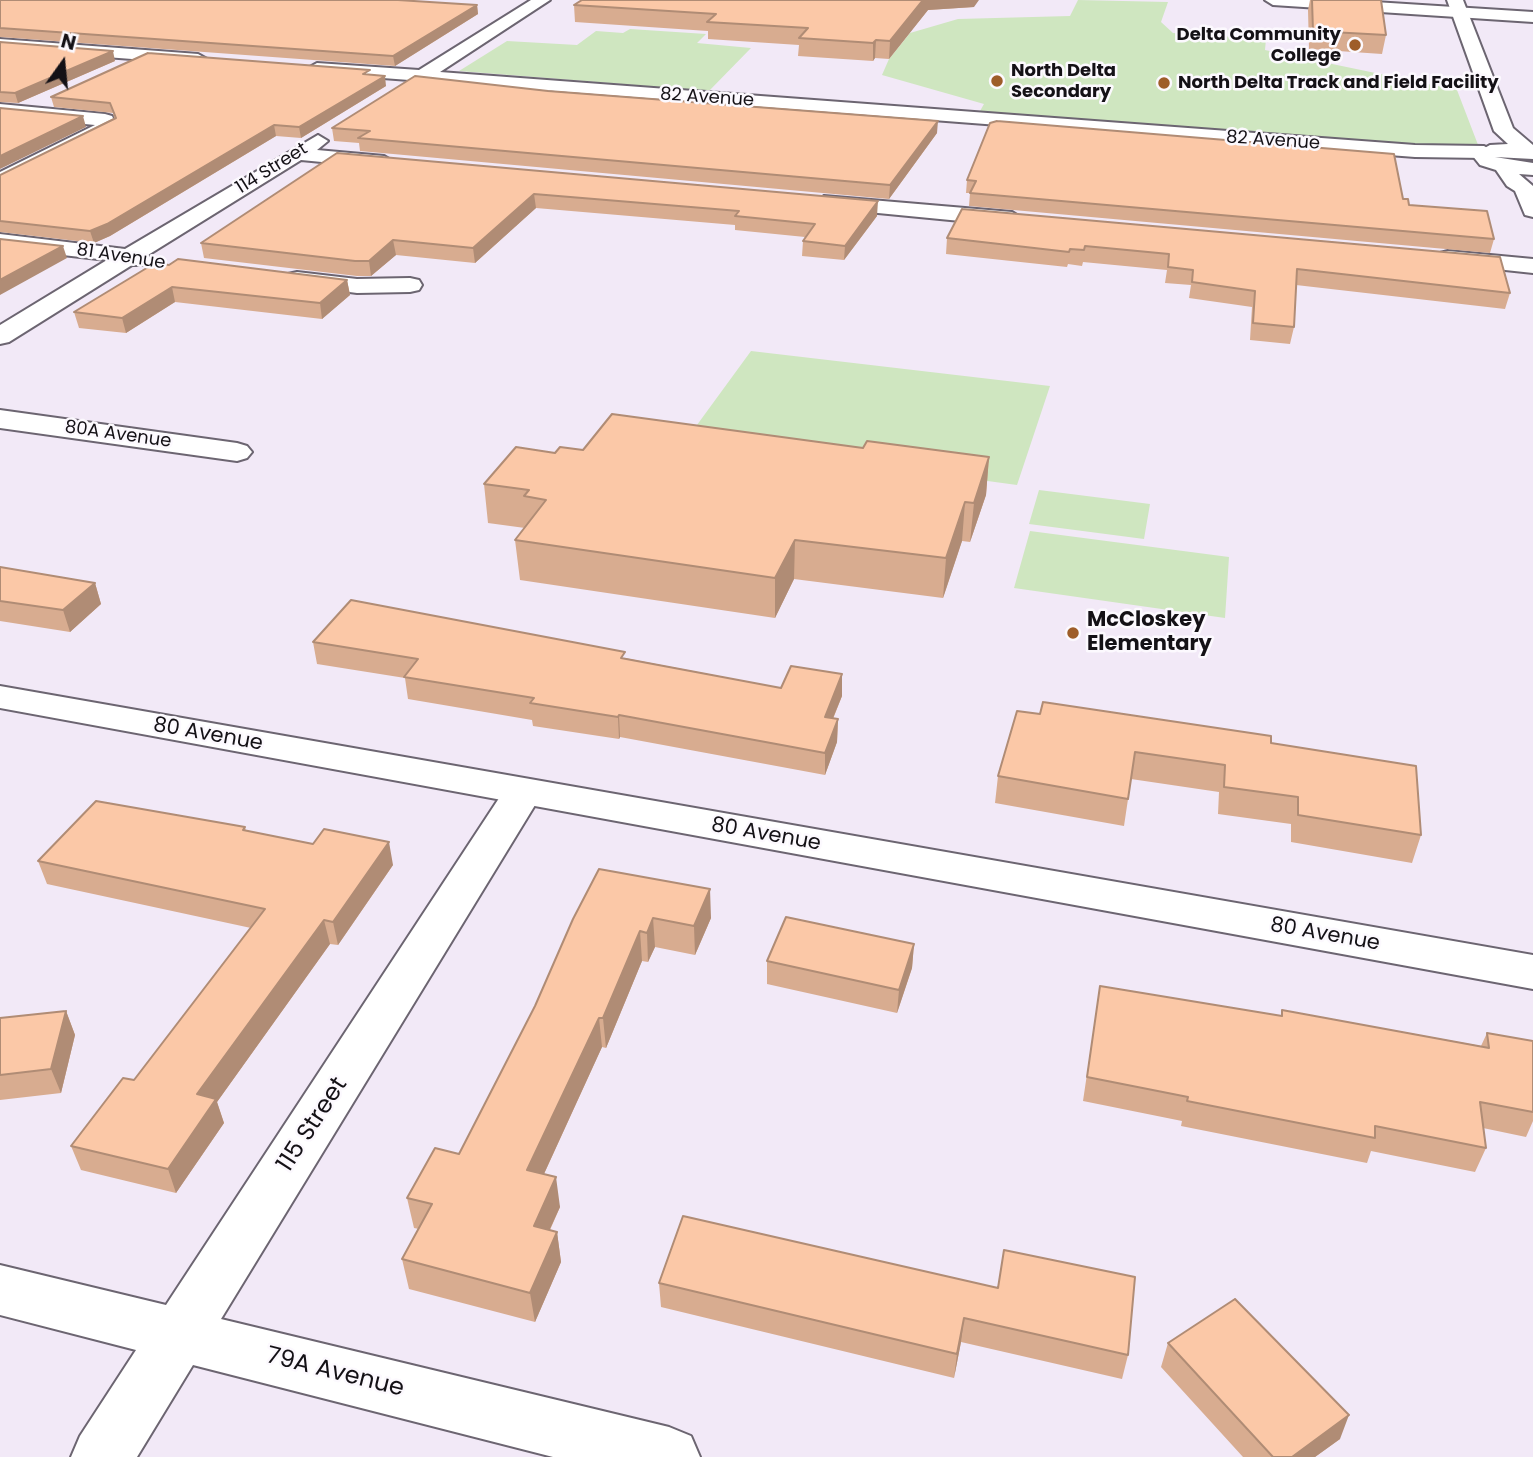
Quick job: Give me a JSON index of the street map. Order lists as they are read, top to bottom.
{
  "streets": {
    "street": [
      "82 Avenue",
      "114 Street",
      "81 Avenue",
      "80A Avenue",
      "80 Avenue",
      "115 Street",
      "79A Avenue"
    ]
  },
  "crossings": [
    ["114 Street", "81 Avenue"],
    ["80 Avenue", "115 Street"],
    ["115 Street", "79A Avenue"]
  ],
  "places": [
    "Delta Community College",
    "North Delta Secondary",
    "North Delta Track and Field Facility",
    "McCloskey Elementary"
  ],
  "north": "top"
}
